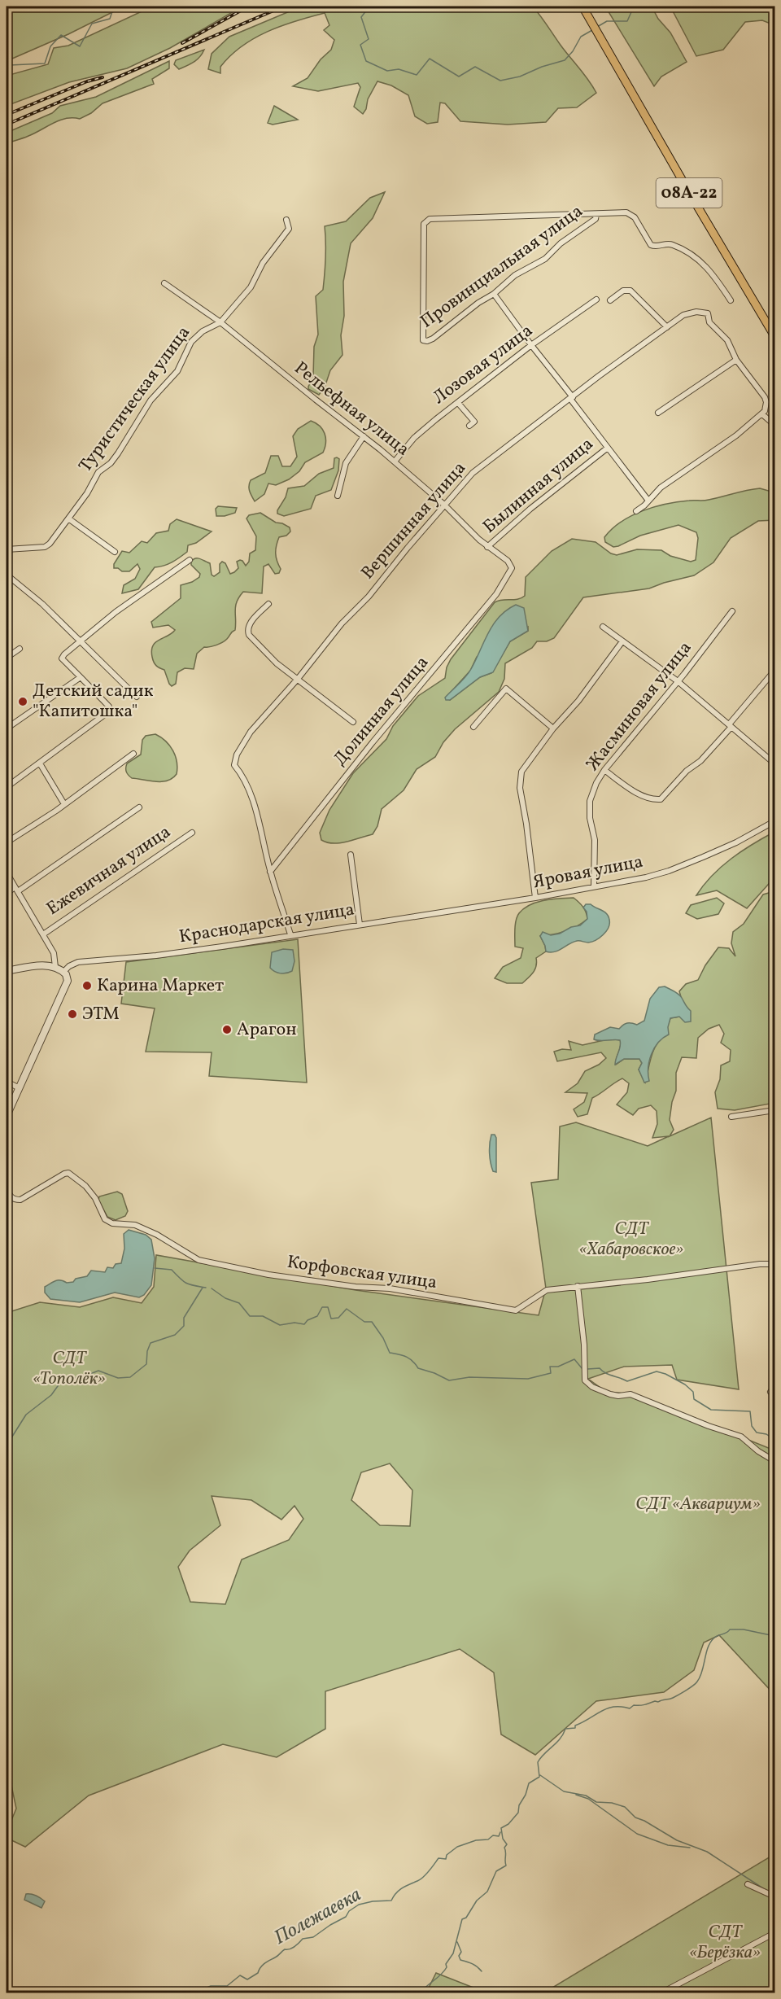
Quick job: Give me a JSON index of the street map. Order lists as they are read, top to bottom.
{
  "streets": {
    "highway": ["08А-22"],
    "street": [
      "Провинциальная улица",
      "Лозовая улица",
      "Туристическая улица",
      "Рельефная улица",
      "Былинная улица",
      "Вершинная улица",
      "Жасминовая улица",
      "Долинная улица",
      "Ежевичная улица",
      "Яровая улица",
      "Краснодарская улица",
      "Корфовская улица"
    ]
  },
  "crossings": [
    ["Лозовая улица", "Рельефная улица"],
    ["Туристическая улица", "Рельефная улица"],
    ["Рельефная улица", "Былинная улица"],
    ["Рельефная улица", "Вершинная улица"],
    ["Рельефная улица", "Долинная улица"],
    ["Вершинная улица", "Долинная улица"],
    ["Жасминовая улица", "Яровая улица"],
    ["Яровая улица", "Краснодарская улица"]
  ],
  "water": ["Полежаевка"],
  "parks": [
    "СДТ «Хабаровское»",
    "СДТ «Тополёк»",
    "СДТ «Аквариум»",
    "СДТ «Берёзка»"
  ],
  "places": [
    "Детский садик \"Капитошка\"",
    "Карина Маркет",
    "ЭТМ",
    "Арагон"
  ]
}
